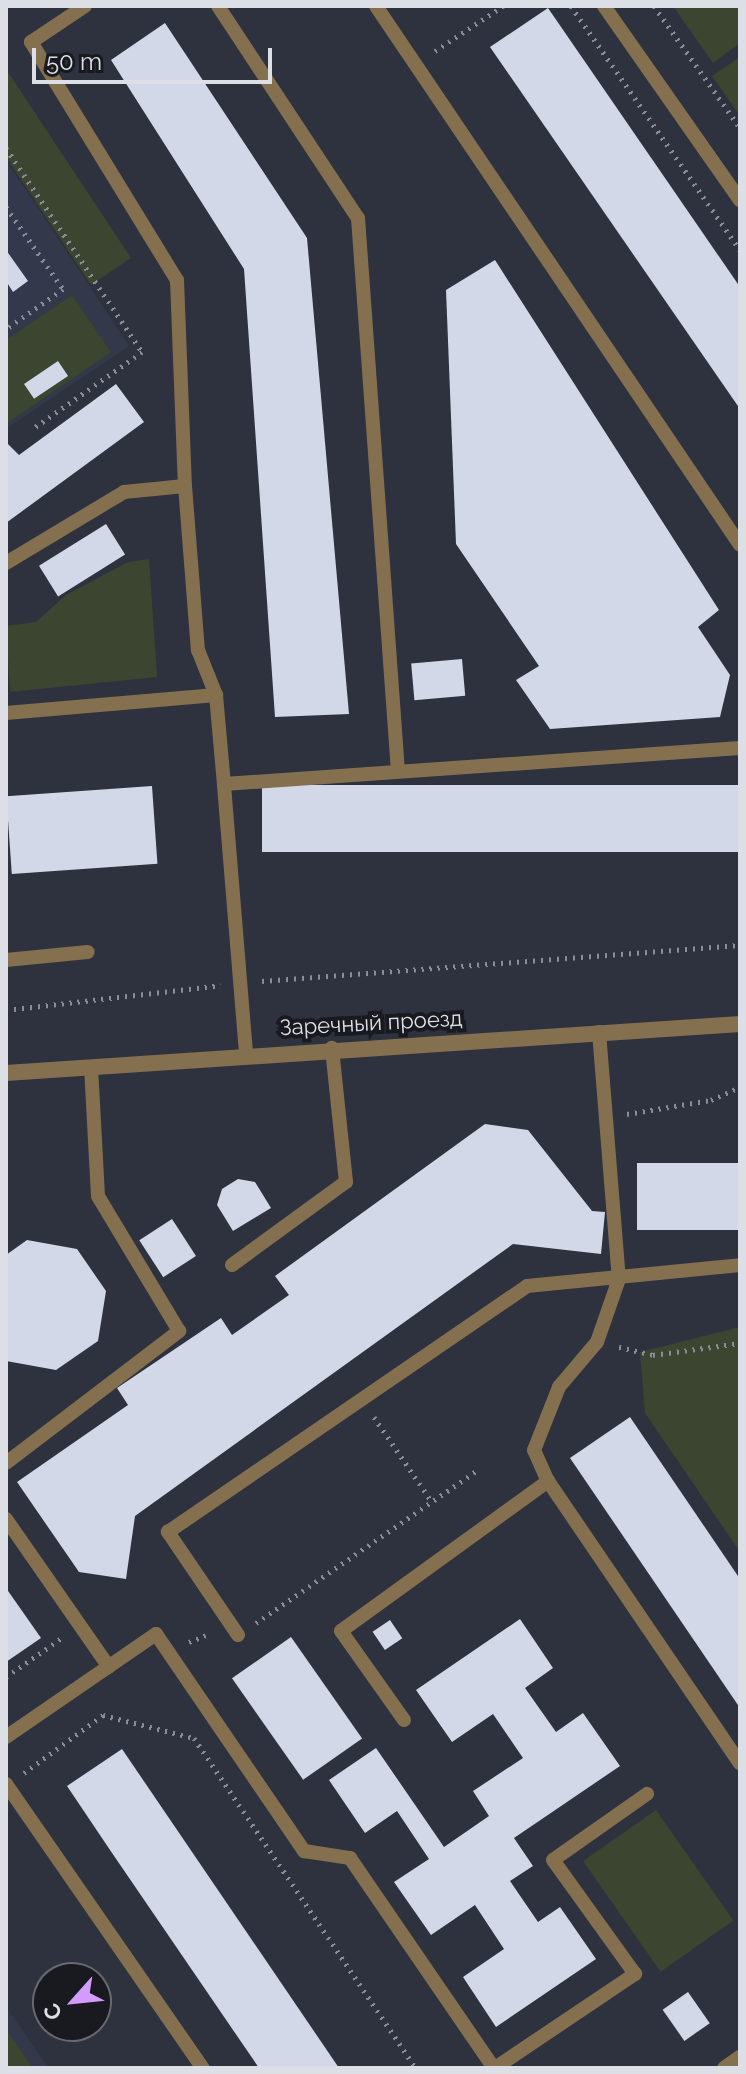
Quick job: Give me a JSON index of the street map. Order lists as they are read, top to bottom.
{
  "streets": {
    "street": ["Заречный проезд"]
  },
  "scale_bar": "50 m",
  "north": "bottom left"
}
